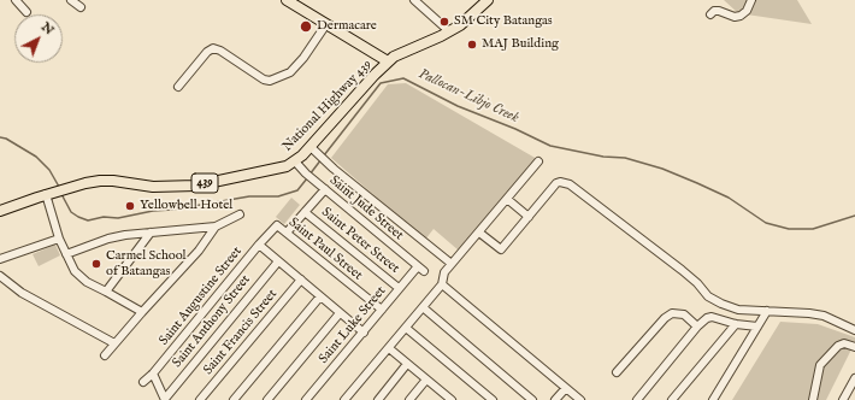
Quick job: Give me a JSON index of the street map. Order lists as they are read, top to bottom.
{
  "streets": {
    "main road": ["National Highway 439", "439"],
    "street": [
      "Saint Jude Street",
      "Saint Peter Street",
      "Saint Paul Street",
      "Saint Augustine Street",
      "Saint Anthony Street",
      "Saint Luke Street",
      "Saint Francis Street"
    ]
  },
  "crossings": [
    ["National Highway 439", "Saint Jude Street"],
    ["Saint Jude Street", "Saint Luke Street"],
    ["Saint Peter Street", "Saint Luke Street"],
    ["Saint Paul Street", "Saint Augustine Street"],
    ["Saint Paul Street", "Saint Luke Street"]
  ],
  "water": ["Pallocan-Libjo Creek"],
  "places": [
    "SM City Batangas",
    "Dermacare",
    "MAJ Building",
    "Yellowbell Hotel",
    "Carmel School of Batangas"
  ],
  "north": "top right"
}
